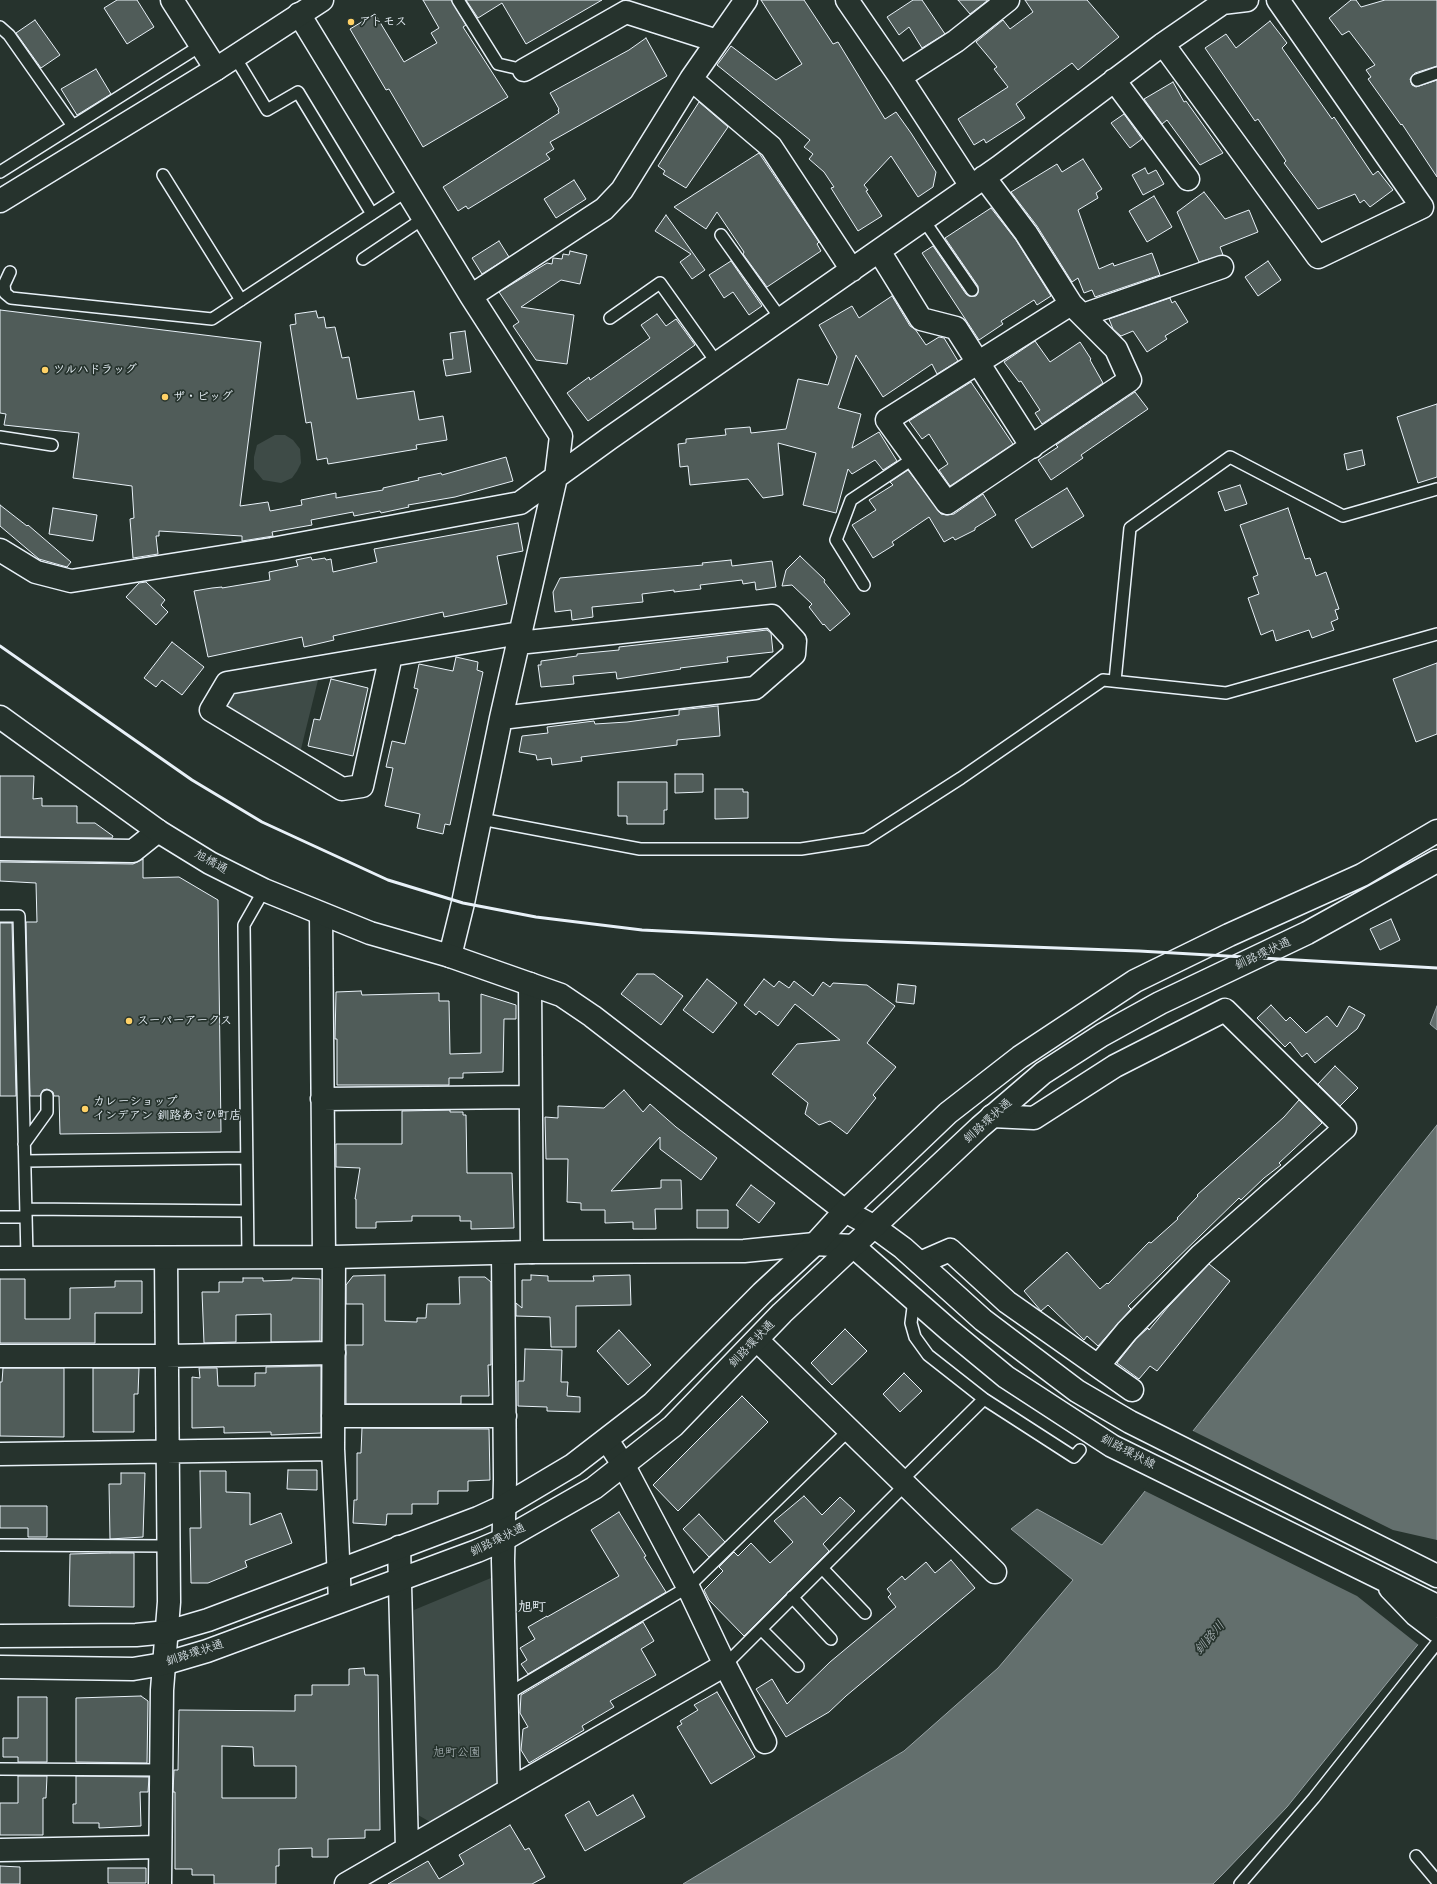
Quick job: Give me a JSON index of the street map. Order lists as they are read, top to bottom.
{
  "streets": {
    "main road": ["旭橋通", "釧路環状通", "釧路環状線"]
  },
  "crossings": [
    ["旭橋通", "釧路環状通"],
    ["釧路環状通", "釧路環状線"]
  ],
  "districts": ["旭町"],
  "water": ["釧路川"],
  "parks": ["旭町公園"],
  "places": [
    "アトモス",
    "ツルハドラッグ",
    "ザ・ビッグ",
    "スーパーアークス",
    "カレーショップ インデアン 釧路あさひ町店"
  ]
}
